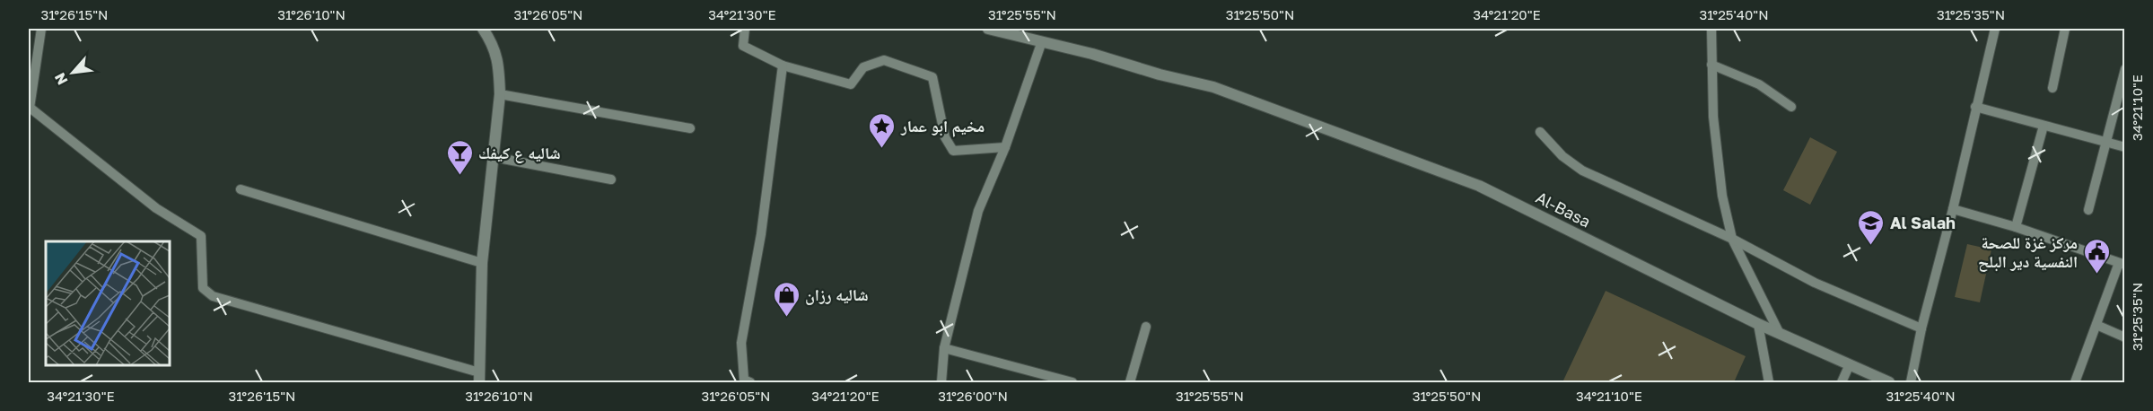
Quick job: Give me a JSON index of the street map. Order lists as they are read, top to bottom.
{
  "streets": {
    "street": ["Al-Basa"]
  },
  "places": {
    "place": ["مخيم ابو عمار"],
    "bar": ["شاليه ع كيفك"],
    "school or university": ["Al Salah"],
    "public building": ["مركز غزة للصحة النفسية دير البلح"],
    "shop": ["شاليه رزان"]
  },
  "north": "bottom left",
  "coordinates": [
    "31°26'15\"N",
    "31°26'10\"N",
    "31°26'05\"N",
    "34°21'30\"E",
    "31°25'55\"N",
    "31°25'50\"N",
    "34°21'20\"E",
    "31°25'40\"N",
    "31°25'35\"N",
    "34°21'10\"E",
    "31°26'00\"N"
  ]
}
